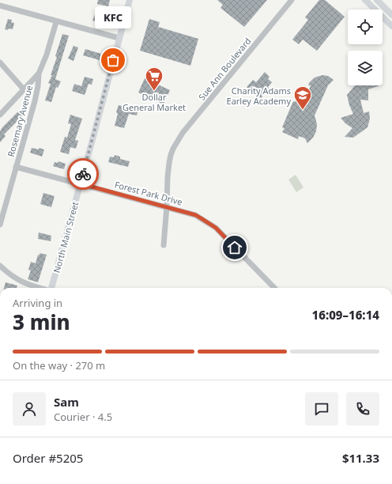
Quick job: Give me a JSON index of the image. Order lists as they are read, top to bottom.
{
  "streets": {
    "main road": ["North Main Street"],
    "street": ["Sue Ann Boulevard", "Rosemary Avenue", "Forest Park Drive"]
  },
  "crossings": [
    ["Sue Ann Boulevard", "Forest Park Drive"],
    ["Rosemary Avenue", "Forest Park Drive"],
    ["Forest Park Drive", "North Main Street"]
  ],
  "places": {
    "other": ["KFC"],
    "supermarket": ["Dollar General Market"],
    "school or university": ["Charity Adams Earley Academy"]
  },
  "page": {
    "bubble": "KFC",
    "heading": ["3 min", "Arriving in", "16:09–16:14"],
    "panel": [
      "Sam",
      "Courier · 4.5",
      "Order #5205",
      "$11.33"
    ],
    "bar": "On the way · 270 m"
  }
}
